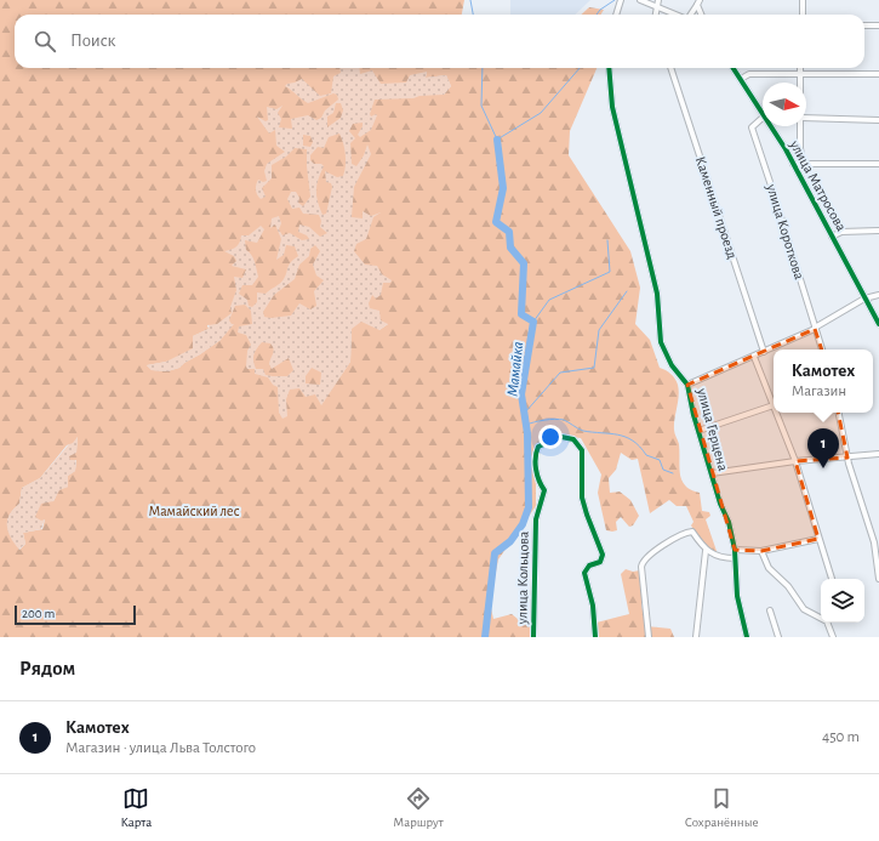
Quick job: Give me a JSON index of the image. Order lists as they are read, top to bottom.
{
  "streets": {
    "street": [
      "улица Матросова",
      "Каменный проезд",
      "улица Короткова",
      "улица Герцена",
      "улица Кольцова"
    ]
  },
  "water": ["Мамайка"],
  "parks": ["Мамайский лес"],
  "scale_bar": "200 m",
  "north": "right",
  "page": {
    "search": "Поиск",
    "popup": ["Камотех", "Магазин"],
    "pins": "1",
    "scale": "200 m",
    "heading": "Рядом",
    "list": [
      {
        "mark": "1",
        "name": "Камотех",
        "note": "Магазин · улица Льва Толстого",
        "value": "450 m"
      }
    ],
    "nav": ["Карта", "Маршрут", "Сохранённые"]
  }
}
